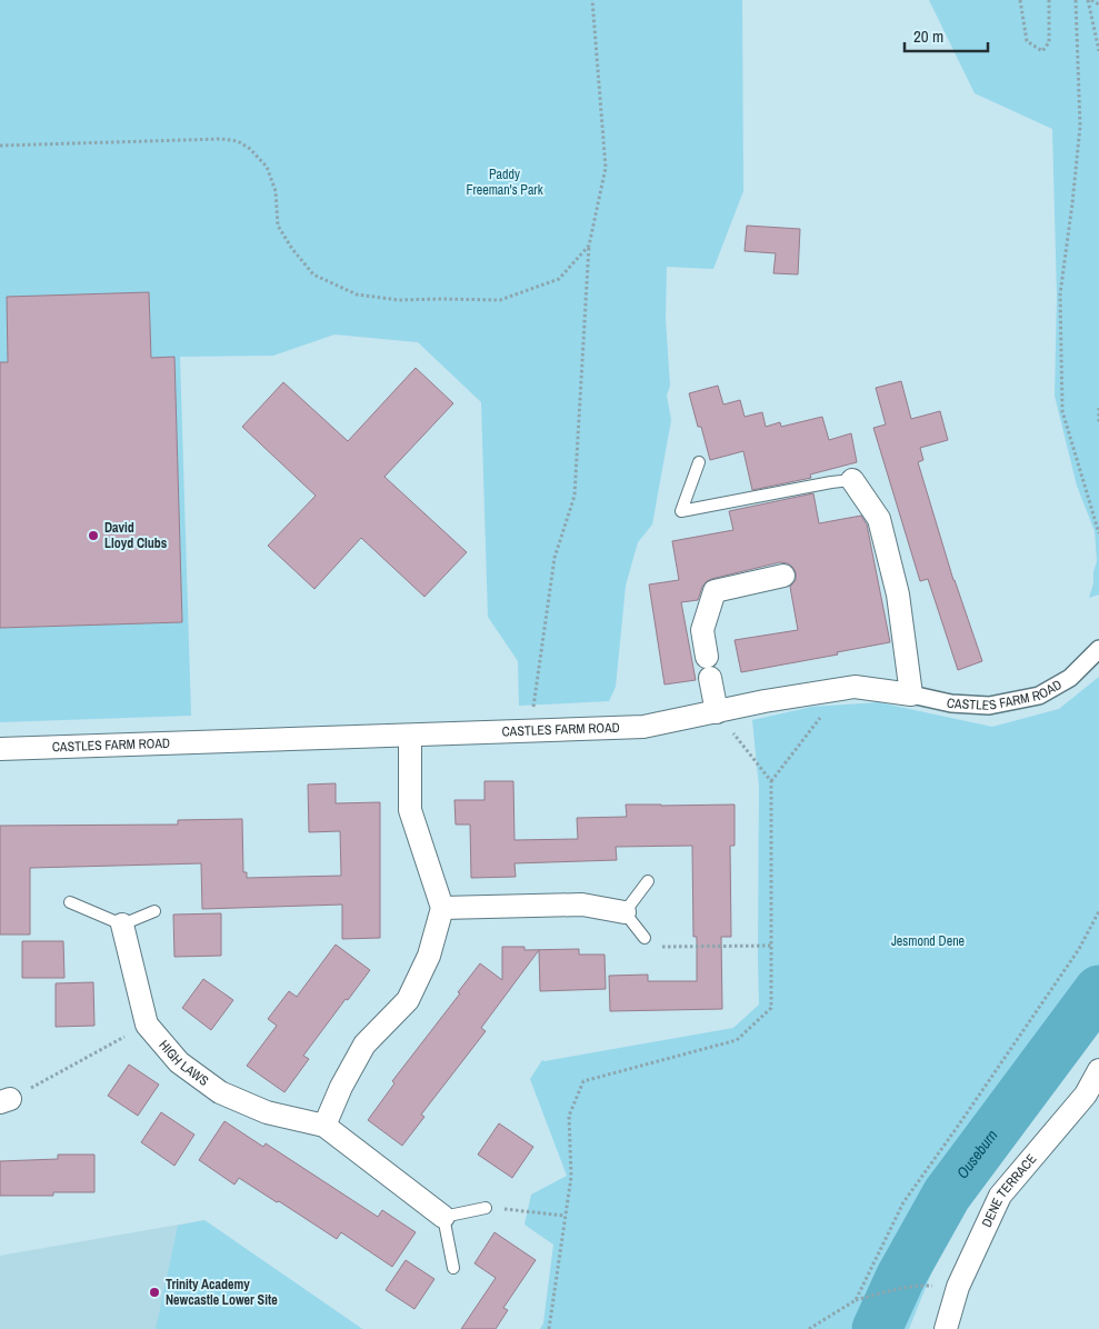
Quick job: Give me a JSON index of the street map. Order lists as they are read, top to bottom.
{
  "streets": {
    "street": ["CASTLES FARM ROAD", "HIGH LAWS", "DENE TERRACE"]
  },
  "water": ["Ouseburn"],
  "parks": ["Paddy Freeman's Park", "Jesmond Dene"],
  "places": ["David Lloyd Clubs", "Trinity Academy Newcastle Lower Site"],
  "scale_bar": "20 m"
}
